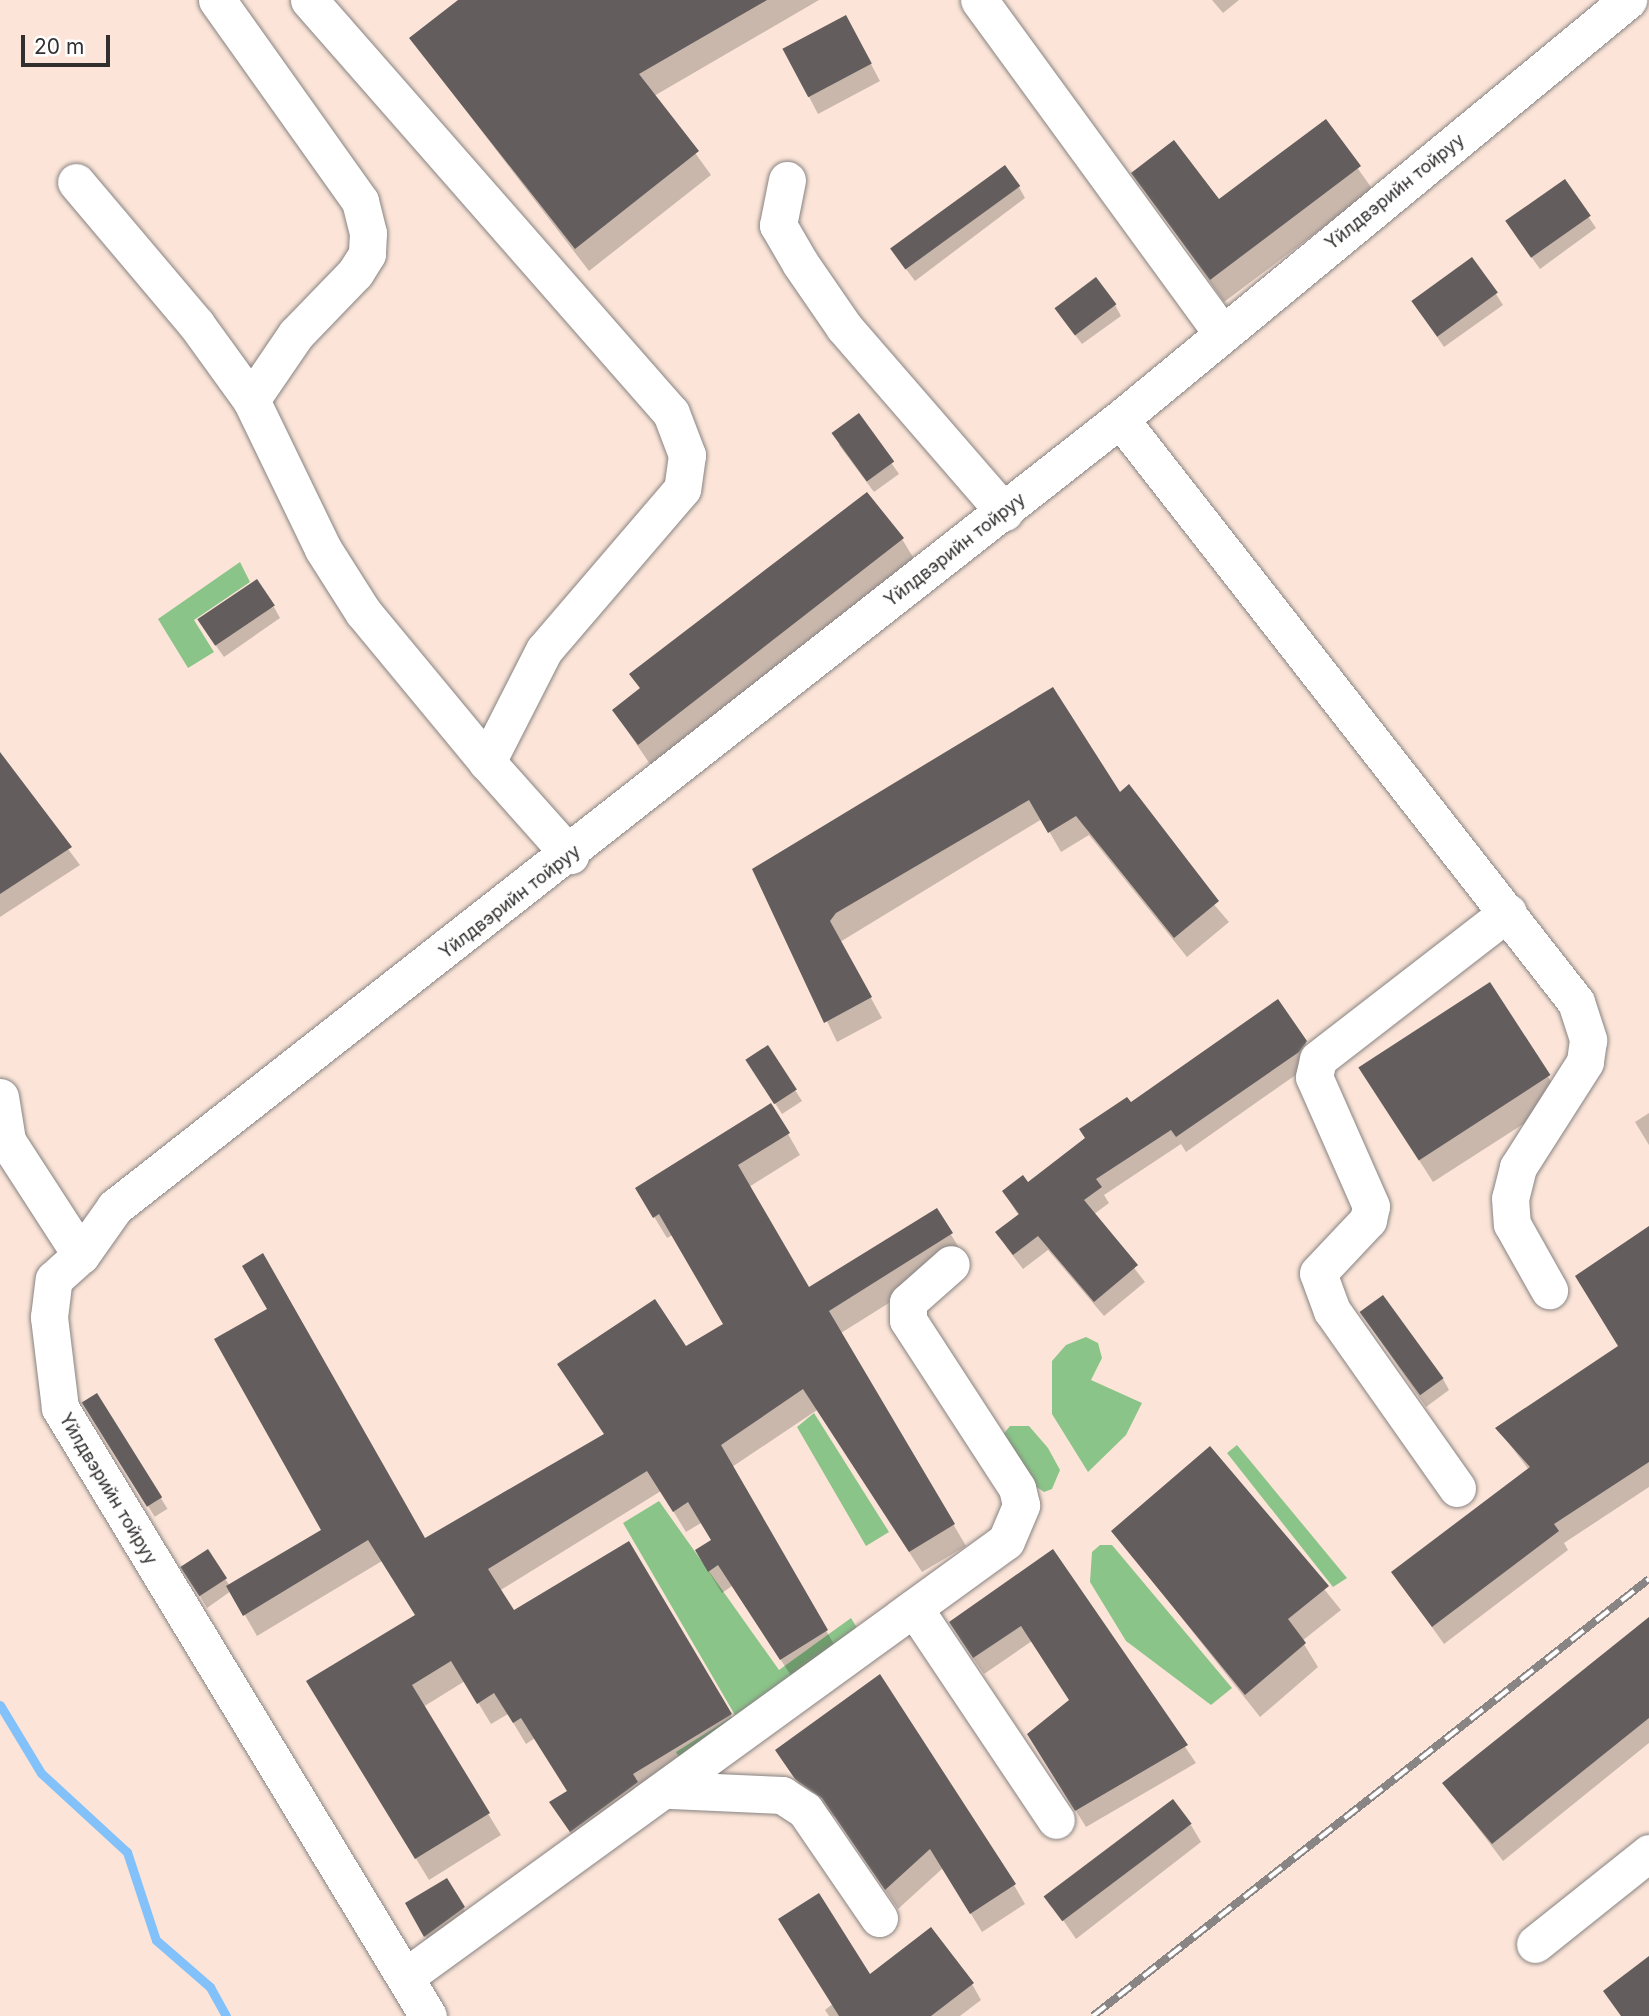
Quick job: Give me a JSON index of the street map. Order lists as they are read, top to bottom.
{
  "streets": {
    "lane": ["Үйлдвэрийн тойруу"]
  },
  "scale_bar": "20 m"
}
